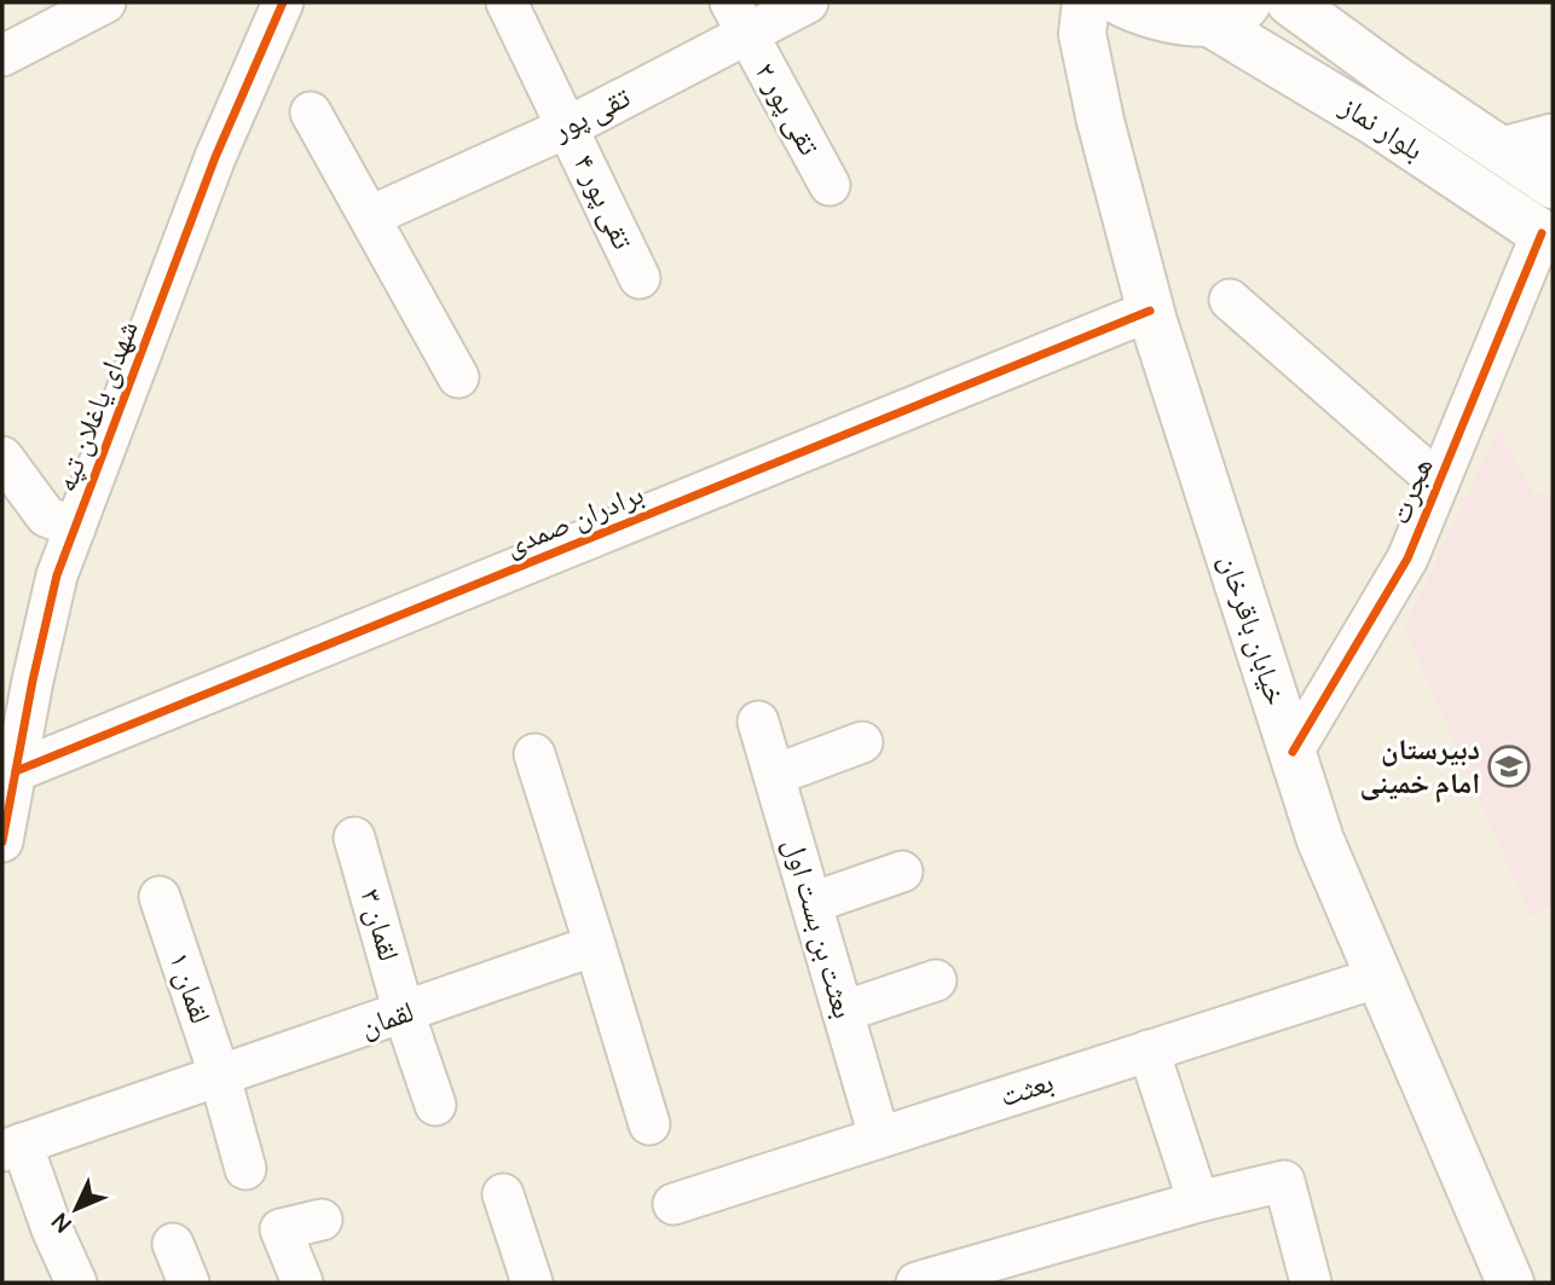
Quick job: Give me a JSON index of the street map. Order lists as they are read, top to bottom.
{
  "streets": {
    "main road": ["بلوار نماز", "خیابان باقرخان"],
    "street": [
      "تقی پور ۲",
      "تقی پور",
      "تقی پور ۴",
      "شهدای یاغلان تپه",
      "هجرت",
      "برادران صمدی",
      "لقمان ۳",
      "بعثت بن بست اول",
      "لقمان ۱",
      "لقمان",
      "بعثت"
    ]
  },
  "crossings": [
    ["تقی پور ۲", "تقی پور"],
    ["تقی پور", "تقی پور ۴"],
    ["بلوار نماز", "هجرت"],
    ["شهدای یاغلان تپه", "برادران صمدی"],
    ["هجرت", "خیابان باقرخان"],
    ["برادران صمدی", "خیابان باقرخان"],
    ["خیابان باقرخان", "بعثت"],
    ["لقمان ۳", "لقمان"],
    ["بعثت بن بست اول", "بعثت"],
    ["لقمان ۱", "لقمان"]
  ],
  "places": {
    "school or university": ["دبیرستان امام خمینی"]
  },
  "north": "bottom left"
}
